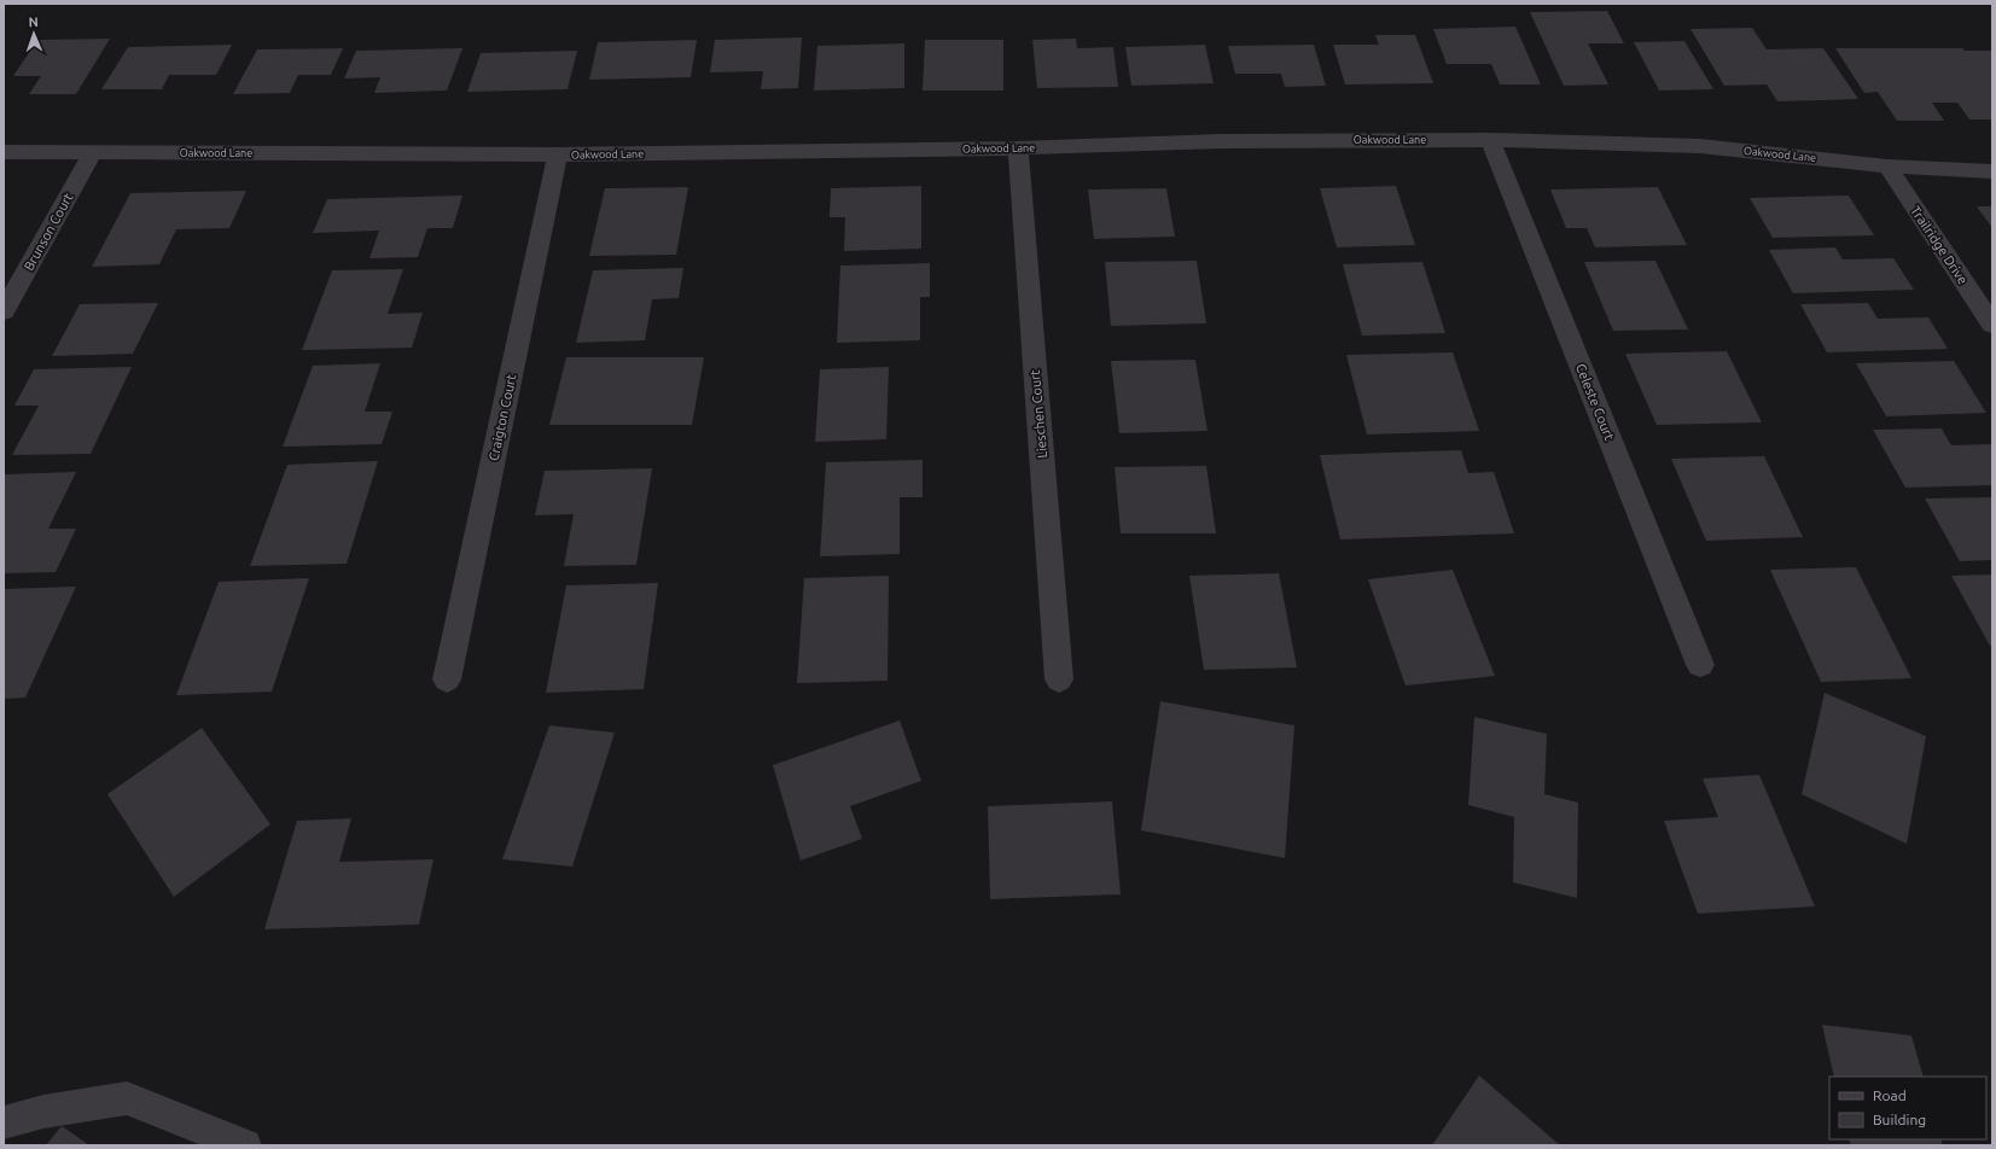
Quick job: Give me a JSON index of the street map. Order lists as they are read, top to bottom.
{
  "streets": {
    "street": [
      "Oakwood Lane",
      "Brunson Court",
      "Trailridge Drive",
      "Celeste Court",
      "Lieschen Court",
      "Craigton Court"
    ]
  },
  "crossings": [
    ["Oakwood Lane", "Brunson Court"],
    ["Oakwood Lane", "Trailridge Drive"],
    ["Oakwood Lane", "Celeste Court"],
    ["Oakwood Lane", "Lieschen Court"],
    ["Oakwood Lane", "Craigton Court"]
  ],
  "legend": ["Road", "Building"],
  "north": "top"
}
